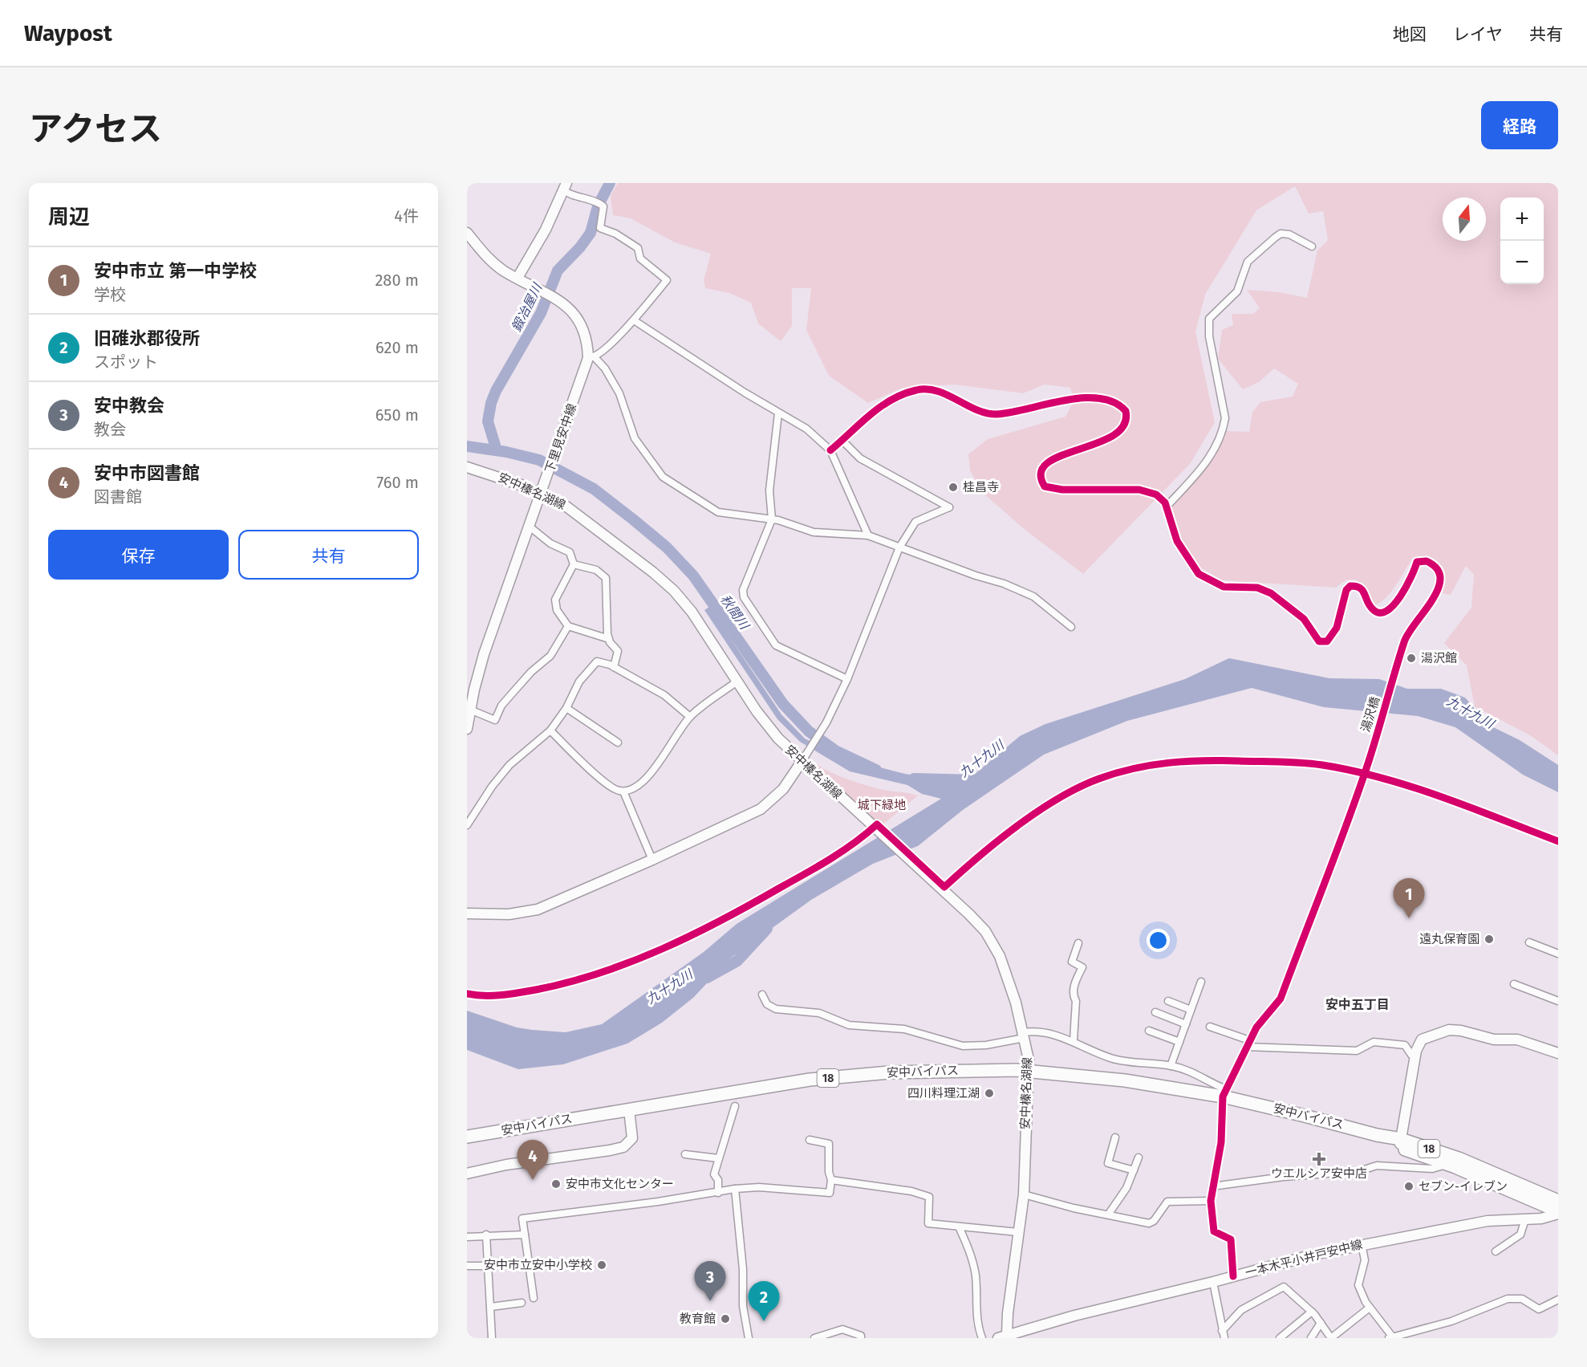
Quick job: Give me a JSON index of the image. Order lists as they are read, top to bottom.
{
  "streets": {
    "highway": ["安中バイパス", "18"],
    "main road": ["下里見安中線", "安中榛名湖線", "一本木平小井戸安中線"],
    "street": ["湯沢橋"]
  },
  "crossings": [
    ["下里見安中線", "安中榛名湖線"],
    ["安中榛名湖線", "安中バイパス"],
    ["安中榛名湖線", "一本木平小井戸安中線"],
    ["湯沢橋", "安中バイパス"],
    ["安中バイパス", "一本木平小井戸安中線"]
  ],
  "districts": ["安中五丁目"],
  "water": ["鍛冶屋川", "秋間川", "九十九川"],
  "parks": ["城下緑地"],
  "places": {
    "other": [
      "桂昌寺",
      "湯沢館",
      "遠丸保育園",
      "四川料理江湖",
      "安中市文化センター",
      "セブン-イレブン",
      "安中市立安中小学校",
      "教育館"
    ],
    "health": ["ウエルシア安中店"]
  },
  "north": "top",
  "page": {
    "header": "Waypost",
    "nav": ["地図", "レイヤ", "共有"],
    "title": "アクセス",
    "buttons": [
      "経路",
      ["保存", "共有"]
    ],
    "heading": ["周辺", "4件"],
    "map_buttons": ["+", "−"],
    "list": [
      {
        "mark": "1",
        "name": "安中市立 第一中学校",
        "note": "学校",
        "value": "280 m"
      },
      {
        "mark": "2",
        "name": "旧碓氷郡役所",
        "note": "スポット",
        "value": "620 m"
      },
      {
        "mark": "3",
        "name": "安中教会",
        "note": "教会",
        "value": "650 m"
      },
      {
        "mark": "4",
        "name": "安中市図書館",
        "note": "図書館",
        "value": "760 m"
      }
    ],
    "pins": [
      "1",
      "4",
      "3",
      "2"
    ]
  }
}
